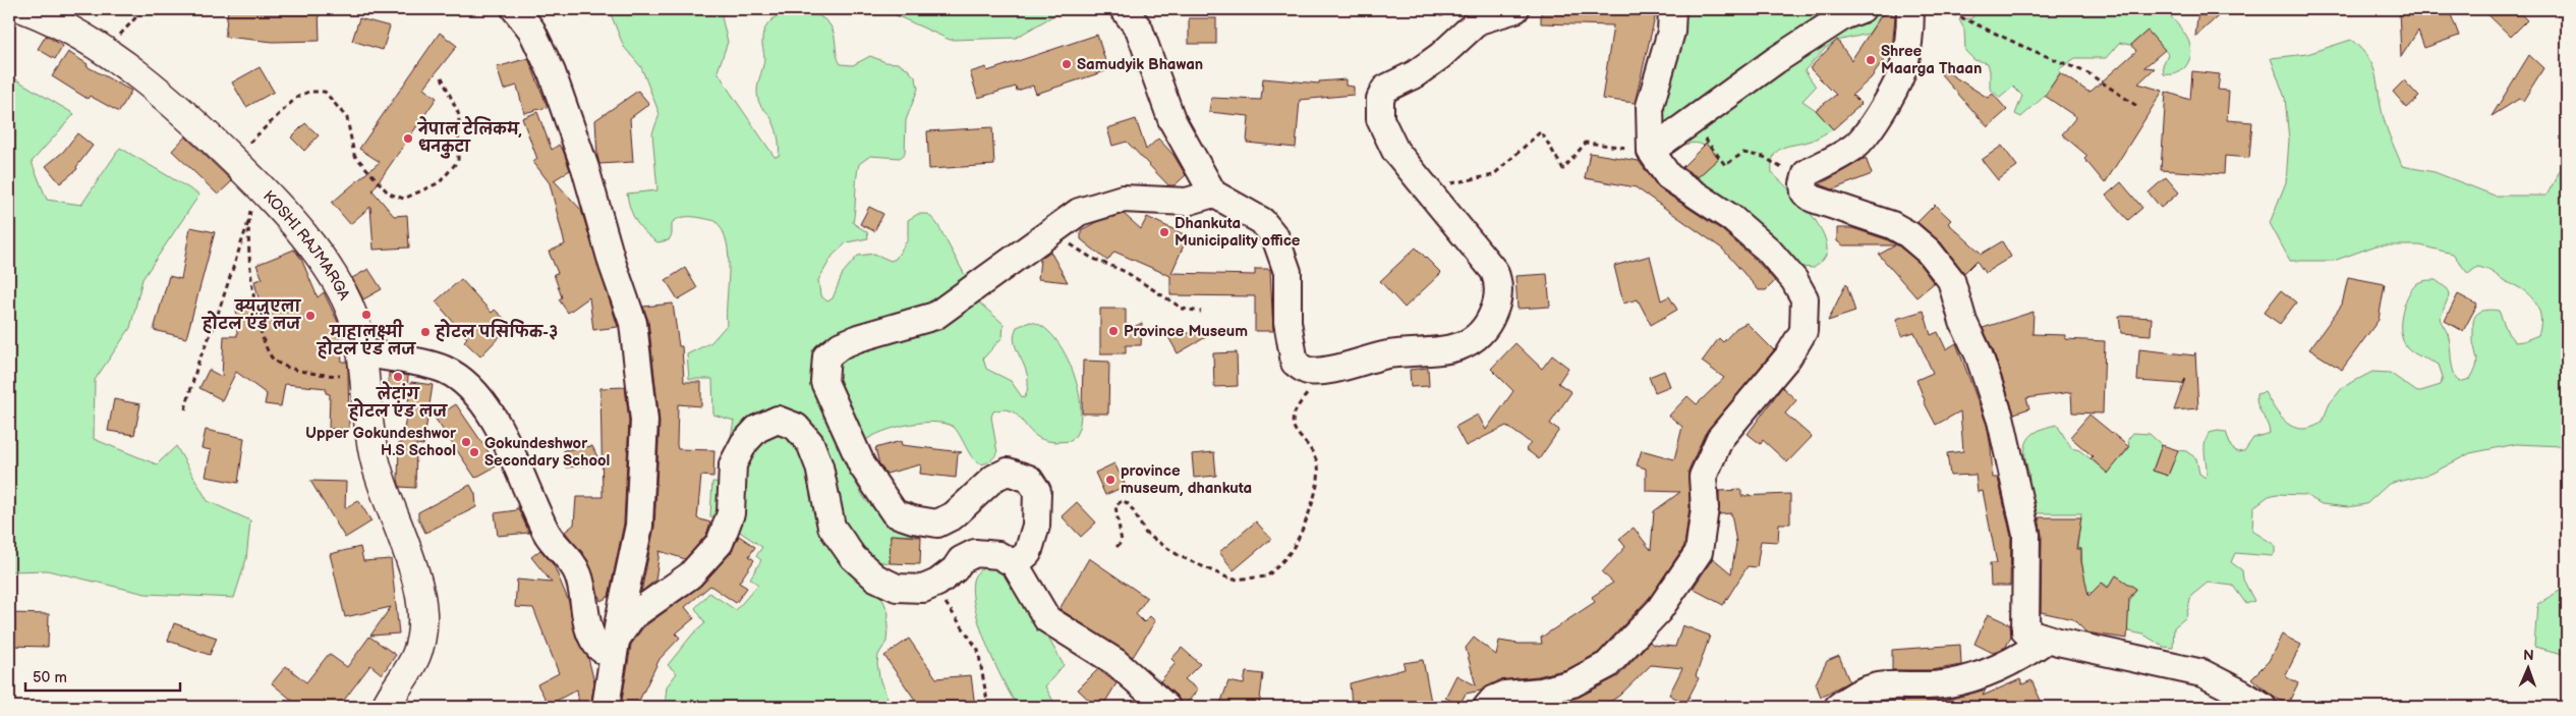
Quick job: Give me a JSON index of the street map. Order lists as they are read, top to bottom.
{
  "streets": {
    "main road": ["KOSHI RAJMARGA"]
  },
  "places": [
    "Shree Maarga Thaan",
    "Samudyik Bhawan",
    "नेपाल टेलिकम, धनकुटा",
    "Dhankuta Municipality office",
    "माहालक्ष्मी होटल एंड लज",
    "क्यजुएला होटल एंड लज",
    "Province Museum",
    "होटल पसिफिक-३",
    "लेटांग होटल एंड लज",
    "Upper Gokundeshwor H.S School",
    "Gokundeshwor Secondary School",
    "province museum, dhankuta"
  ],
  "scale_bar": "50 m",
  "north": "top"
}
